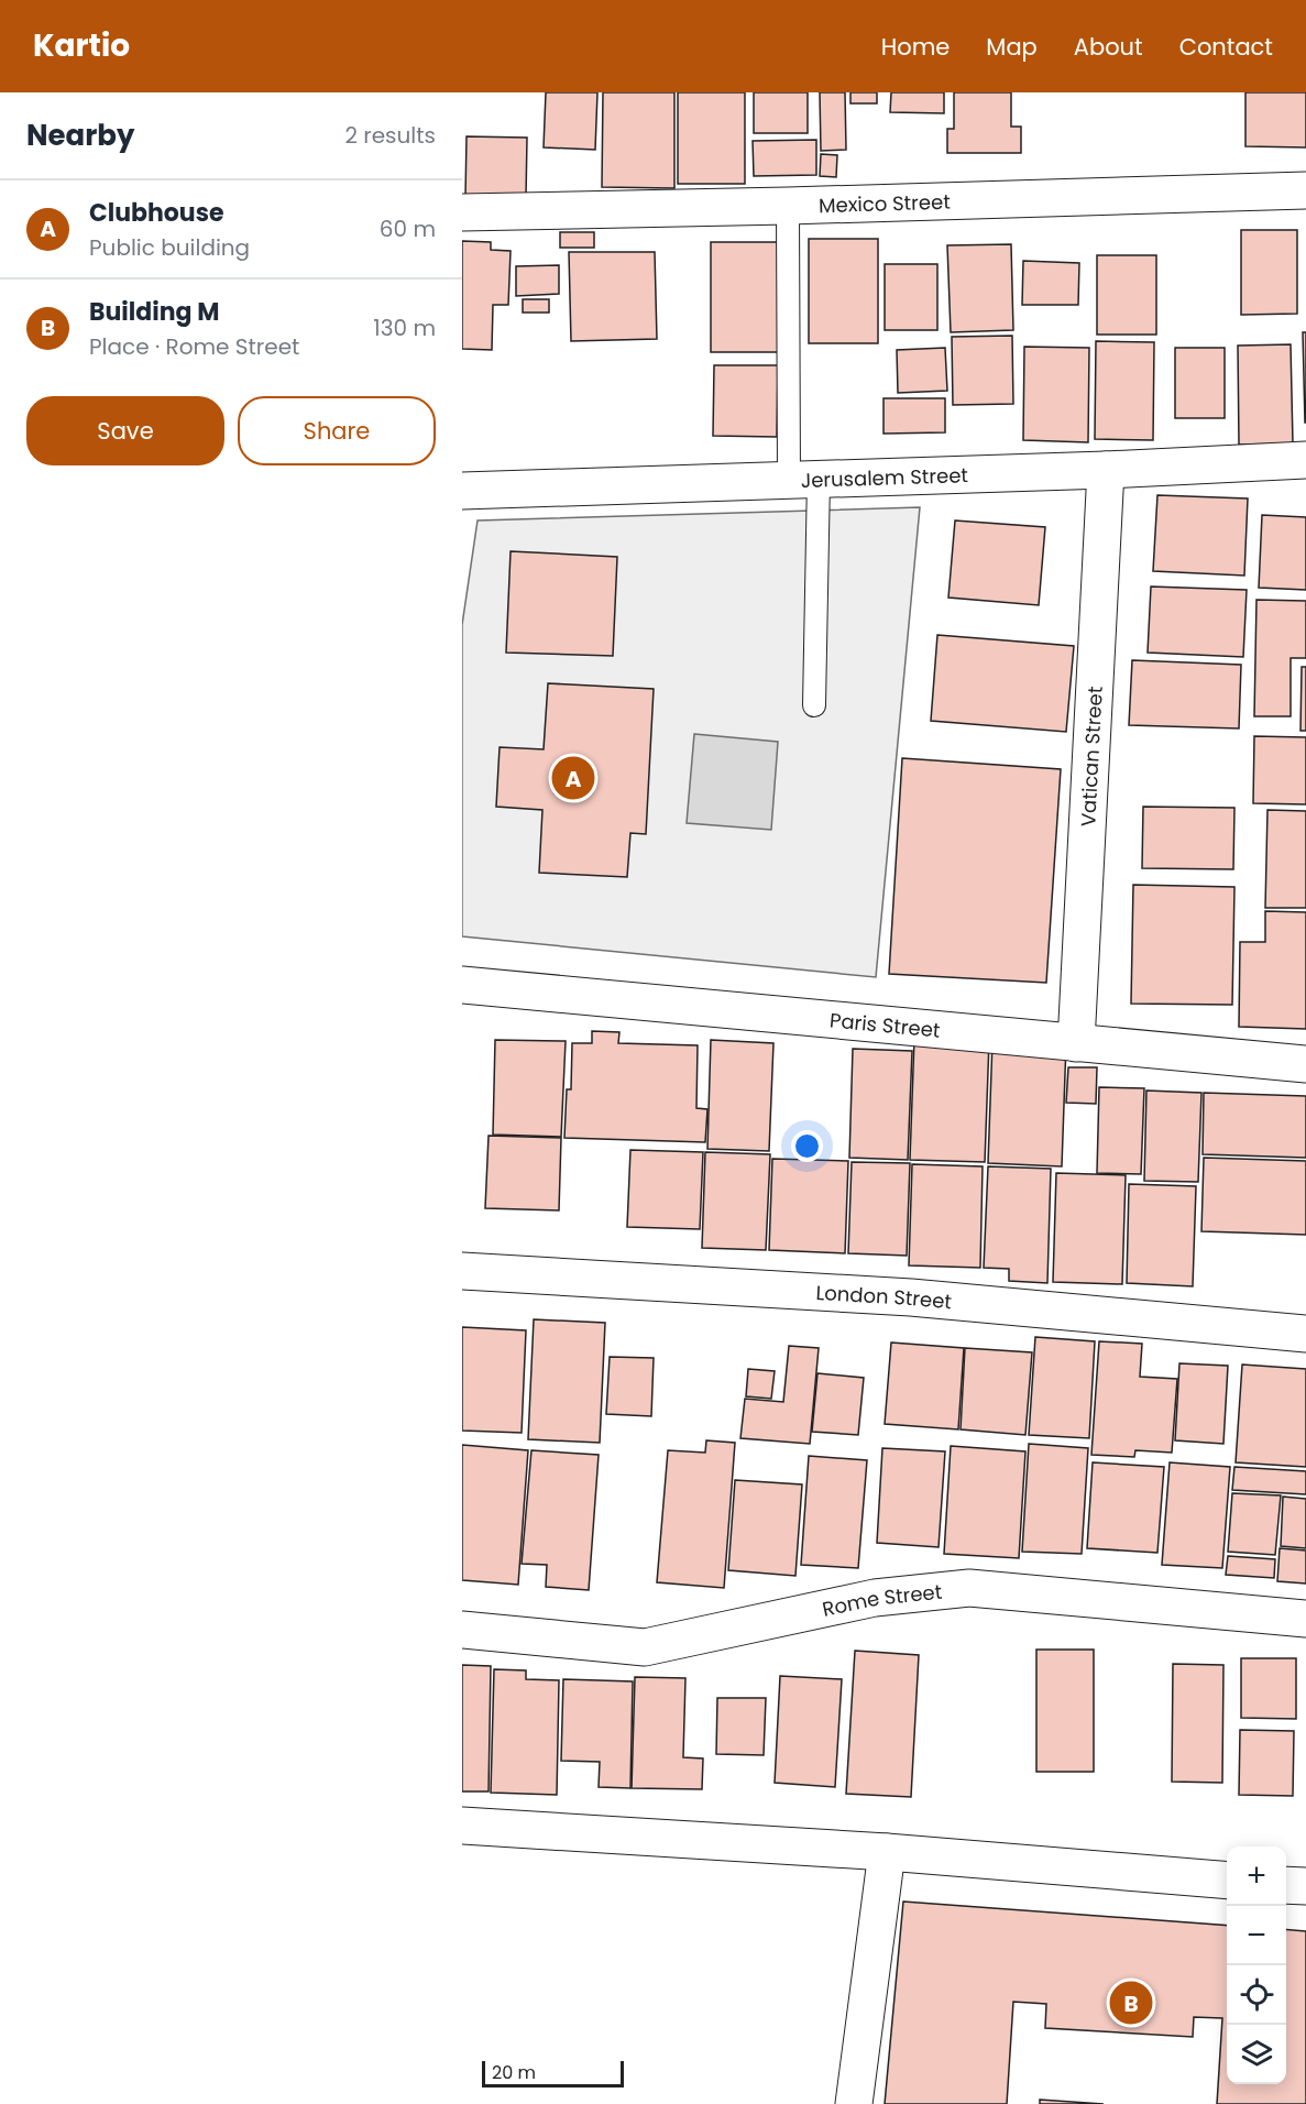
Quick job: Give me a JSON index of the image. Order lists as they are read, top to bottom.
{
  "streets": {
    "street": [
      "Mexico Street",
      "Jerusalem Street",
      "Vatican Street",
      "Paris Street",
      "London Street",
      "Rome Street"
    ]
  },
  "crossings": [
    ["Jerusalem Street", "Vatican Street"],
    ["Vatican Street", "Paris Street"]
  ],
  "scale_bar": "20 m",
  "page": {
    "header": "Kartio",
    "nav": [
      "Home",
      "Map",
      "About",
      "Contact"
    ],
    "heading": ["Nearby", "2 results"],
    "list": [
      {
        "mark": "A",
        "name": "Clubhouse",
        "note": "Public building",
        "value": "60 m"
      },
      {
        "mark": "B",
        "name": "Building M",
        "note": "Place · Rome Street",
        "value": "130 m"
      }
    ],
    "buttons": ["Save", "Share"],
    "pins": ["A", "B"],
    "map_buttons": ["+", "−"],
    "scale": "20 m"
  }
}
